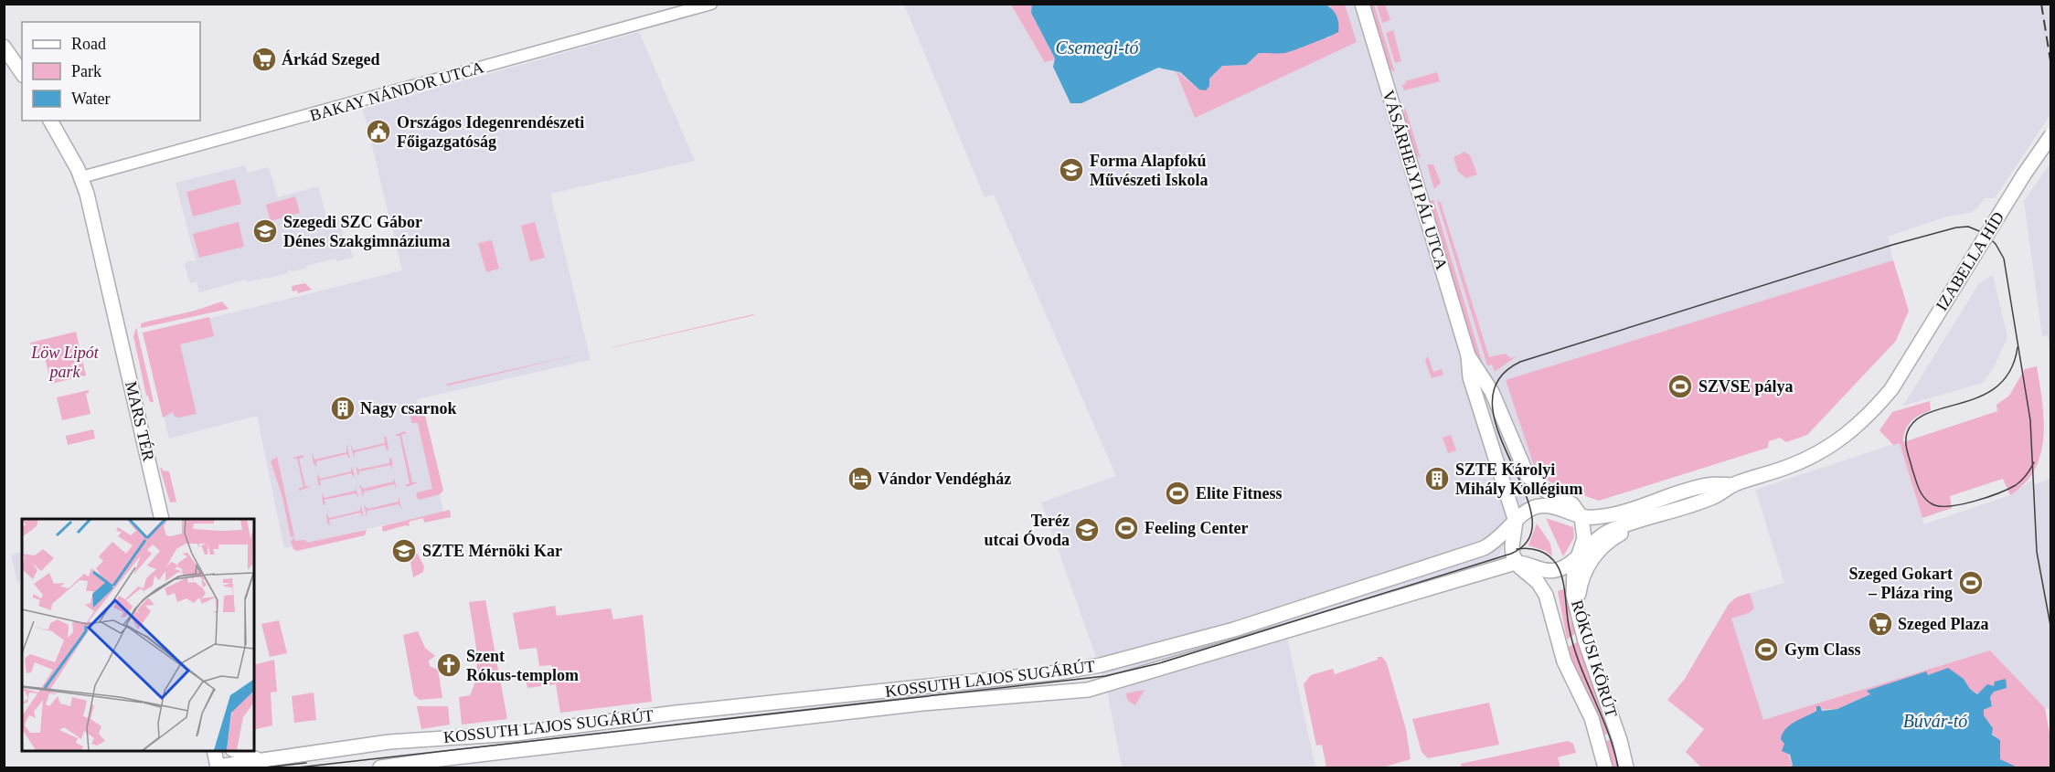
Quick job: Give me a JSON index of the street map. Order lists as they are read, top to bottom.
{
  "streets": {
    "main road": [
      "VÁSÁRHELYI PÁL UTCA",
      "IZABELLA HÍD",
      "MARS TÉR",
      "RÓKUSI KÖRÚT",
      "KOSSUTH LAJOS SUGÁRÚT"
    ],
    "street": ["BAKAY NÁNDOR UTCA"]
  },
  "crossings": [
    ["BAKAY NÁNDOR UTCA", "MARS TÉR"],
    ["VÁSÁRHELYI PÁL UTCA", "RÓKUSI KÖRÚT"],
    ["VÁSÁRHELYI PÁL UTCA", "KOSSUTH LAJOS SUGÁRÚT"],
    ["IZABELLA HÍD", "KOSSUTH LAJOS SUGÁRÚT"],
    ["RÓKUSI KÖRÚT", "KOSSUTH LAJOS SUGÁRÚT"]
  ],
  "water": ["Csemegi-tó", "Búvár-tó"],
  "parks": ["Löw Lipót park"],
  "places": {
    "supermarket": ["Árkád Szeged", "Szeged Plaza"],
    "public building": ["Országos Idegenrendészeti Főigazgatóság"],
    "school or university": [
      "Forma Alapfokú Művészeti Iskola",
      "Szegedi SZC Gábor Dénes Szakgimnáziuma",
      "Teréz utcai Óvoda",
      "SZTE Mérnöki Kar"
    ],
    "sports": [
      "SZVSE pálya",
      "Elite Fitness",
      "Feeling Center",
      "Szeged Gokart – Pláza ring",
      "Gym Class"
    ],
    "building": ["Nagy csarnok", "SZTE Károlyi Mihály Kollégium"],
    "hotel": ["Vándor Vendégház"],
    "church": ["Szent Rókus-templom"]
  },
  "legend": ["Road", "Park", "Water"]
}
